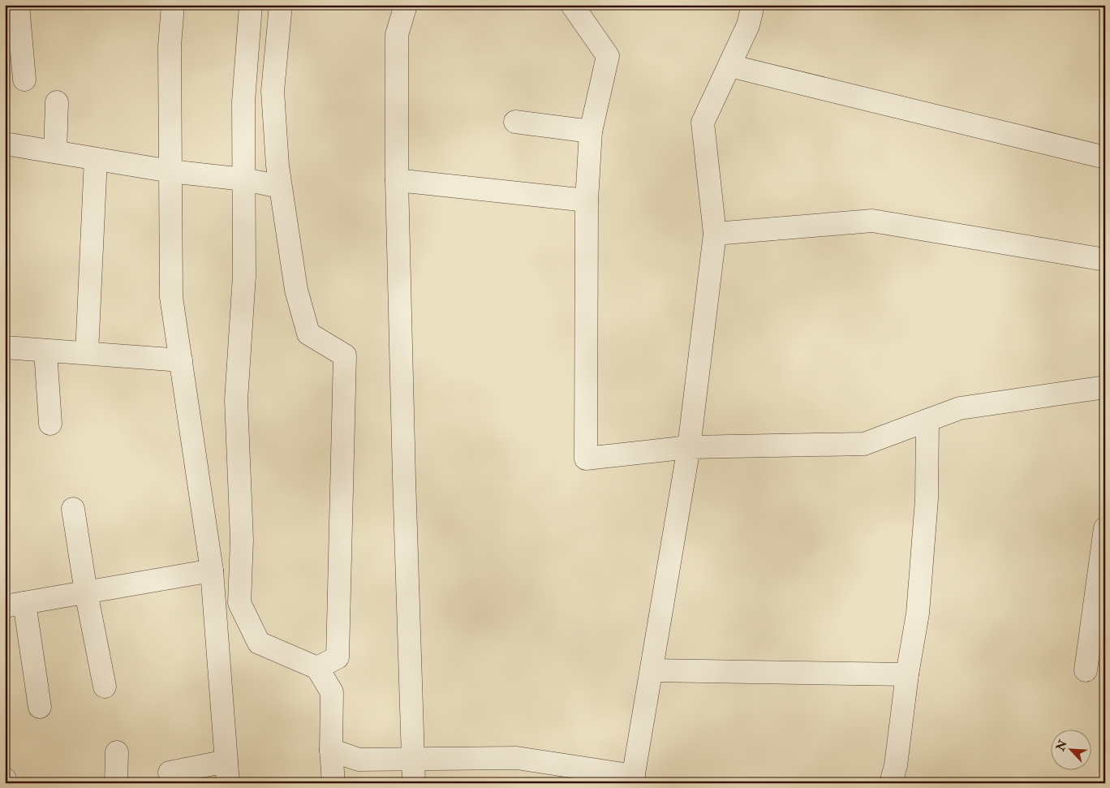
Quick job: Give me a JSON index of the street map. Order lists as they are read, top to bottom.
{
  "north": "top left"
}
